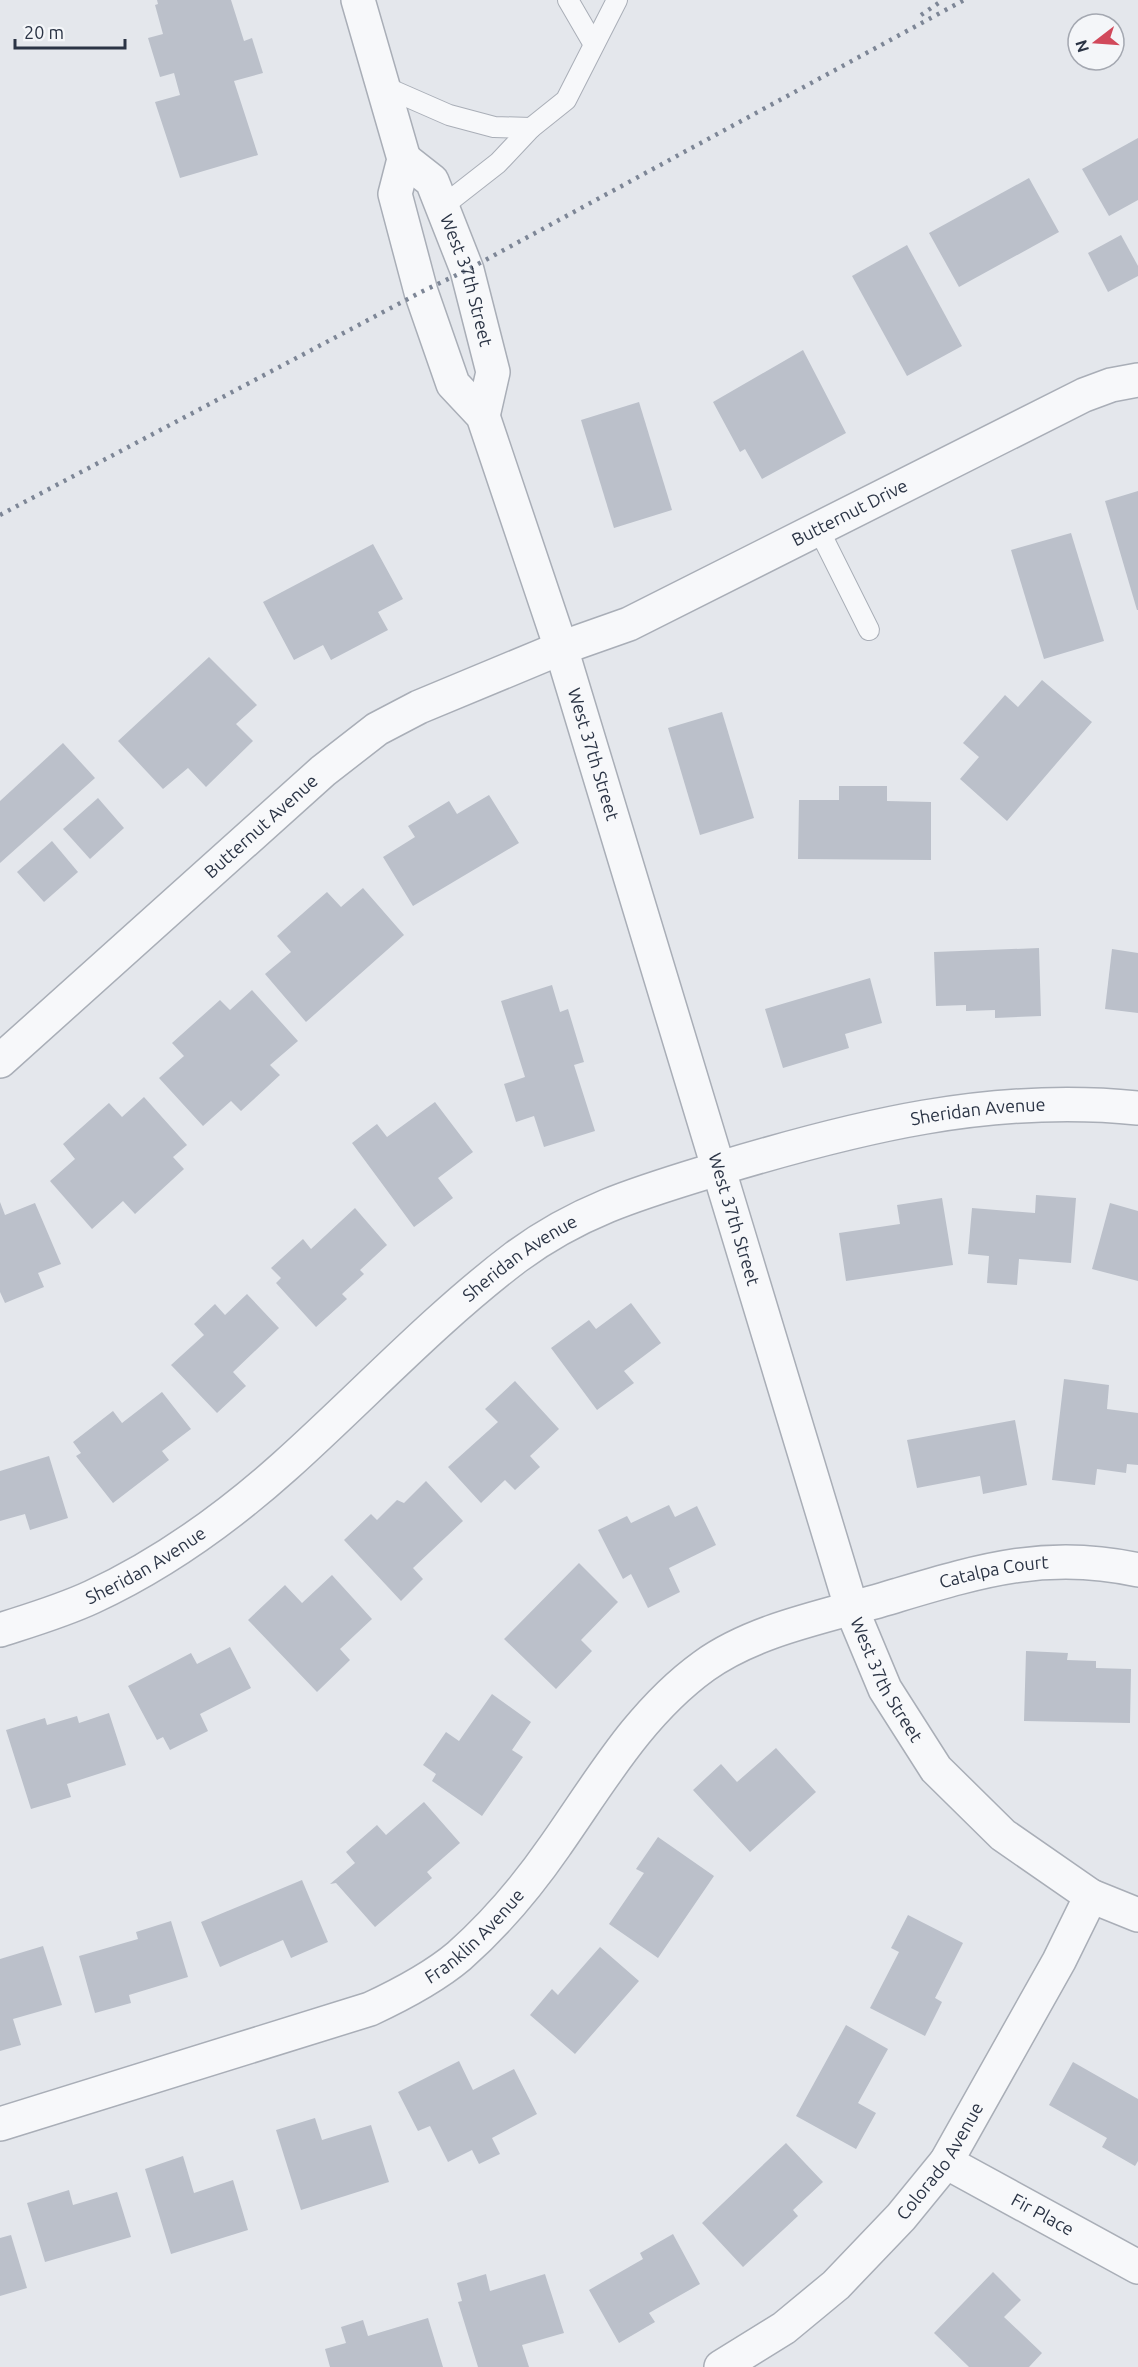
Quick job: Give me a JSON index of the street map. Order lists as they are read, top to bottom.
{
  "streets": {
    "street": [
      "West 37th Street",
      "Butternut Drive",
      "Butternut Avenue",
      "Sheridan Avenue",
      "Catalpa Court",
      "Franklin Avenue",
      "Colorado Avenue",
      "Fir Place"
    ]
  },
  "crossings": [
    ["West 37th Street", "Butternut Drive"],
    ["West 37th Street", "Butternut Avenue"],
    ["West 37th Street", "Sheridan Avenue"],
    ["West 37th Street", "Catalpa Court"],
    ["West 37th Street", "Franklin Avenue"],
    ["West 37th Street", "Colorado Avenue"],
    ["Butternut Drive", "Butternut Avenue"],
    ["Catalpa Court", "Franklin Avenue"],
    ["Colorado Avenue", "Fir Place"]
  ],
  "scale_bar": "20 m",
  "north": "left"
}
